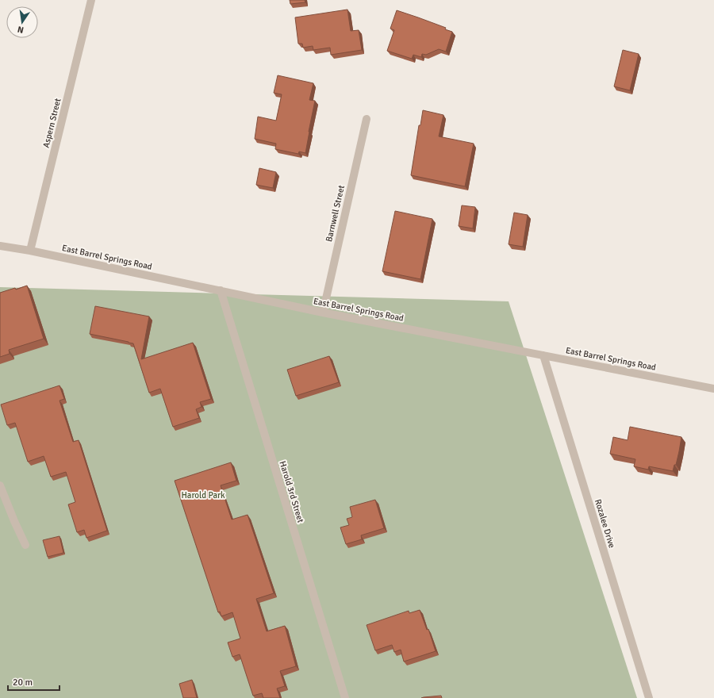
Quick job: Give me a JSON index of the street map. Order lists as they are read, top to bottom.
{
  "streets": {
    "street": [
      "Aspern Street",
      "Barnwell Street",
      "East Barrel Springs Road",
      "Harold 3rd Street",
      "Rozalee Drive"
    ]
  },
  "crossings": [
    ["Aspern Street", "East Barrel Springs Road"],
    ["Barnwell Street", "East Barrel Springs Road"],
    ["East Barrel Springs Road", "Harold 3rd Street"],
    ["East Barrel Springs Road", "Rozalee Drive"]
  ],
  "parks": ["Harold Park"],
  "scale_bar": "20 m",
  "north": "bottom"
}
